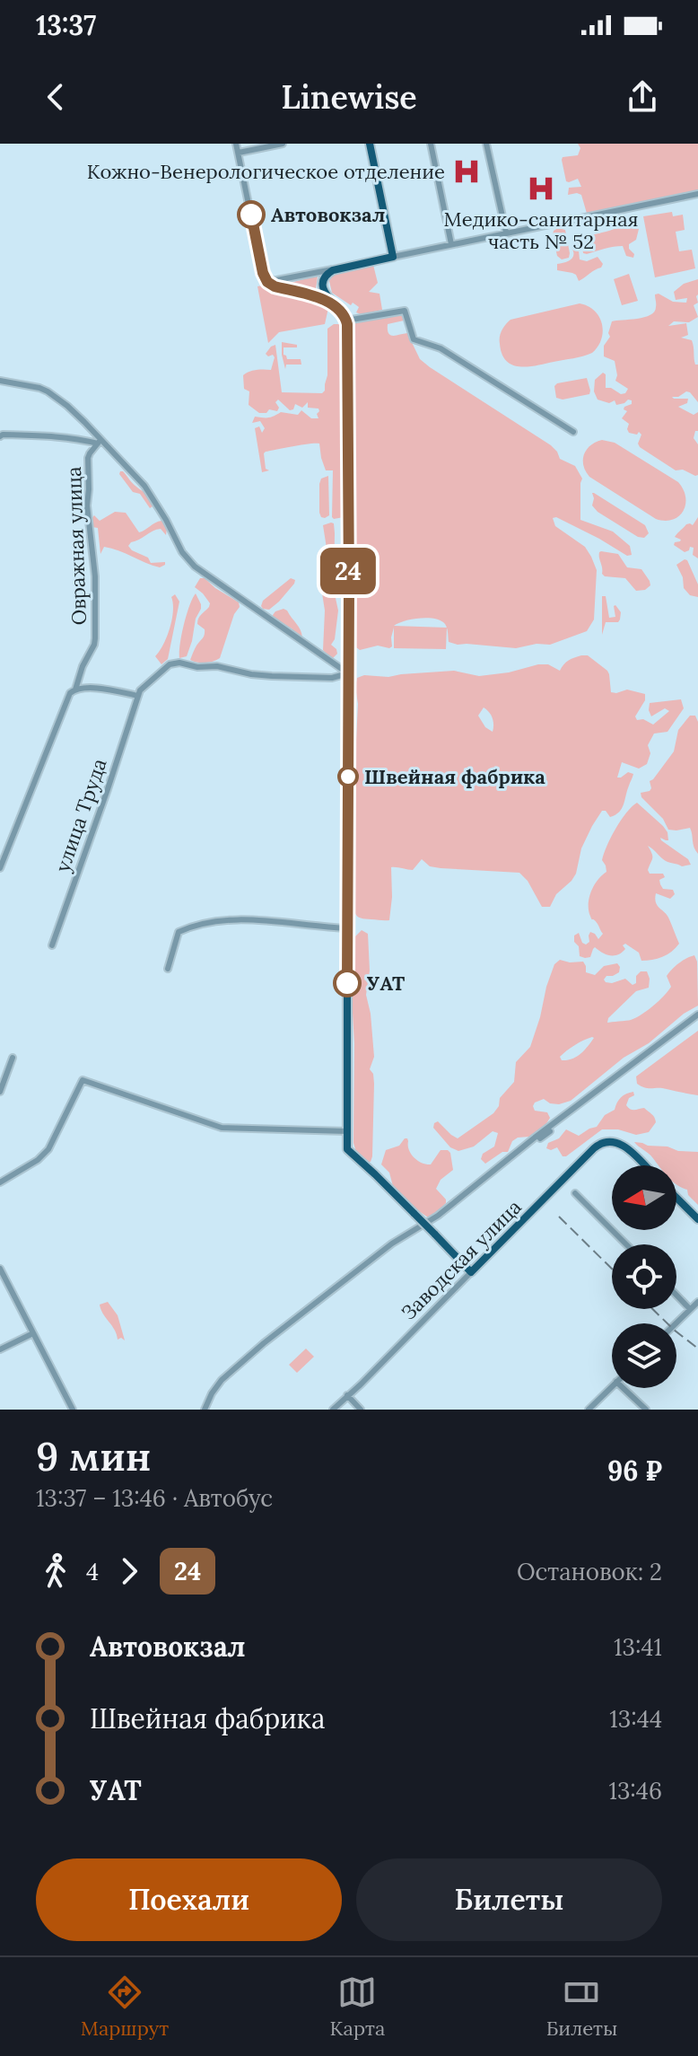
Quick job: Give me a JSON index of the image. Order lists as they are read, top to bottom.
{
  "streets": {
    "main road": ["Заводская улица"],
    "street": ["Овражная улица", "улица Труда"]
  },
  "places": {
    "hospital": ["Кожно-Венерологическое отделение", "Медико-санитарная часть № 52"],
    "other": ["Автовокзал", "Швейная фабрика", "УАТ"]
  },
  "lines": ["bus line 24"],
  "north": "left",
  "page": {
    "status": "13:37",
    "header": "Linewise",
    "on_map": "24",
    "heading": ["9 мин", "13:37 – 13:46 · Автобус", "96 ₽"],
    "legs": ["4", "24", "Остановок: 2"],
    "list": [
      {
        "name": "Автовокзал",
        "value": "13:41"
      },
      {
        "name": "Швейная фабрика",
        "value": "13:44"
      },
      {
        "name": "УАТ",
        "value": "13:46"
      }
    ],
    "buttons": ["Поехали", "Билеты"],
    "tabs": ["Маршрут", "Карта", "Билеты"]
  }
}
